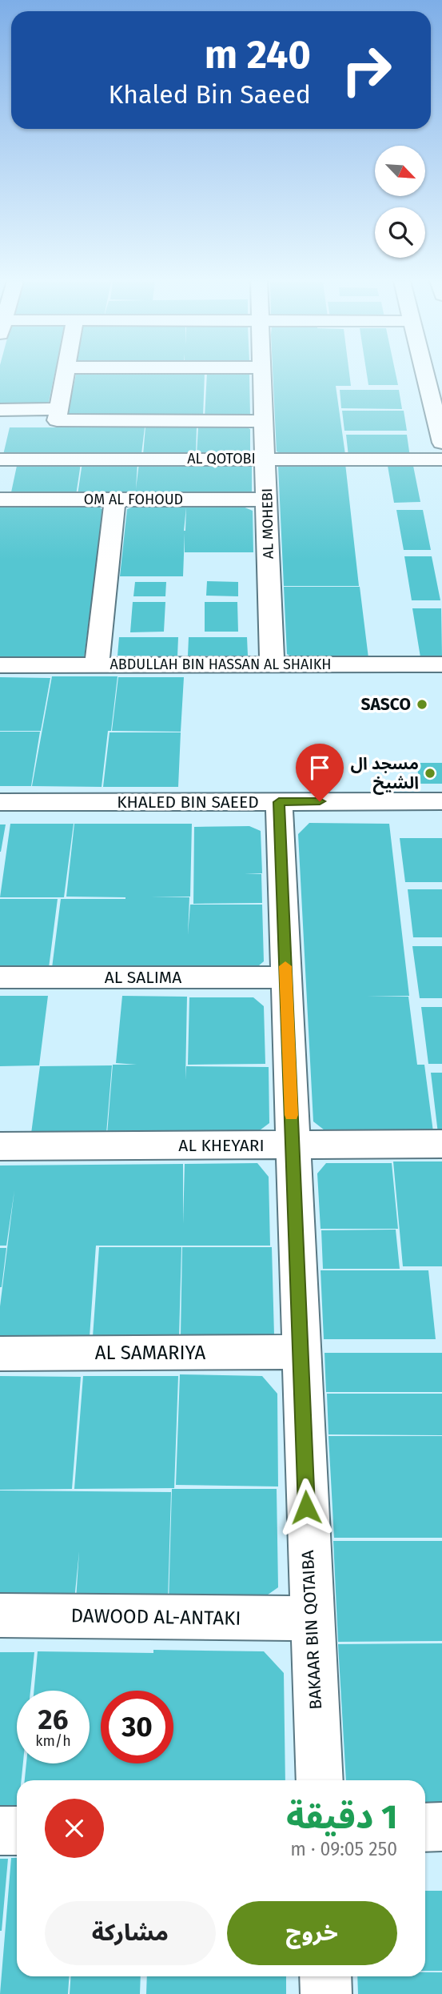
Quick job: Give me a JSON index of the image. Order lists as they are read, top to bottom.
{
  "streets": {
    "street": [
      "AL QOTOBI",
      "OM AL FOHOUD",
      "AL MOHEBI",
      "ABDULLAH BIN HASSAN AL SHAIKH",
      "KHALED BIN SAEED",
      "AL SALIMA",
      "AL KHEYARI",
      "AL SAMARIYA",
      "DAWOOD AL-ANTAKI",
      "BAKAAR BIN QOTAIBA"
    ]
  },
  "crossings": [
    ["AL QOTOBI", "AL MOHEBI"],
    ["OM AL FOHOUD", "AL MOHEBI"],
    ["AL MOHEBI", "ABDULLAH BIN HASSAN AL SHAIKH"],
    ["KHALED BIN SAEED", "BAKAAR BIN QOTAIBA"],
    ["AL SALIMA", "BAKAAR BIN QOTAIBA"],
    ["AL KHEYARI", "BAKAAR BIN QOTAIBA"],
    ["AL SAMARIYA", "BAKAAR BIN QOTAIBA"],
    ["DAWOOD AL-ANTAKI", "BAKAAR BIN QOTAIBA"]
  ],
  "places": ["SASCO", "مسجد ال الشيخ"],
  "north": "bottom right",
  "page": {
    "turn": ["240 m", "Khaled Bin Saeed"],
    "speed": "26 km/h",
    "limit": "30",
    "heading": ["1 دقيقة", "250 m · 09:05"],
    "buttons": ["خروج", "مشاركة"]
  }
}
